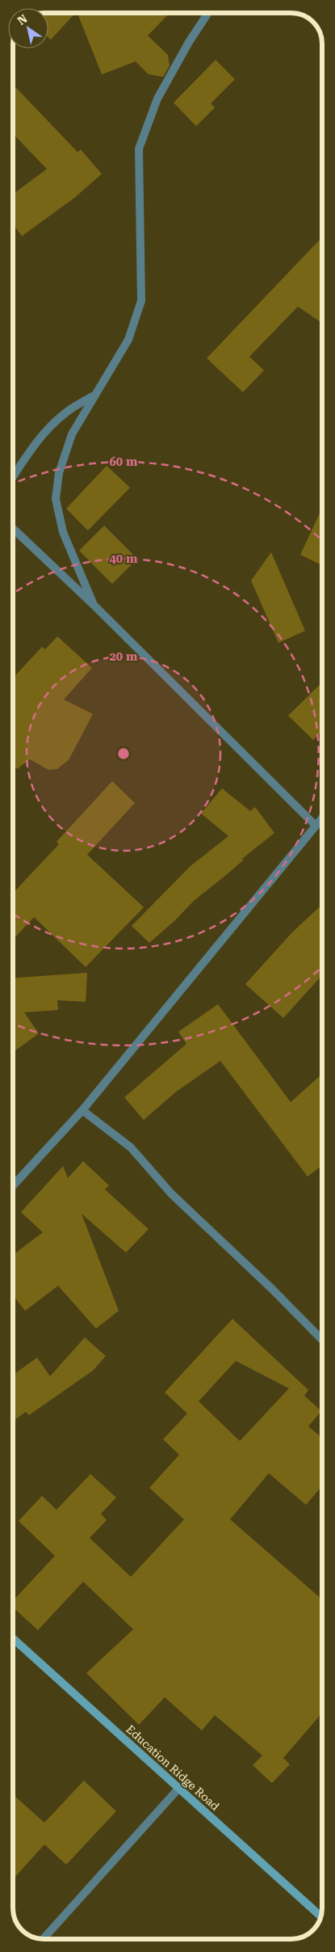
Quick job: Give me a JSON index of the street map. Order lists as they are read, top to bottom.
{
  "streets": {
    "main road": ["Education Ridge Road"]
  },
  "north": "top left",
  "rings": ["60 m", "40 m", "20 m"]
}
